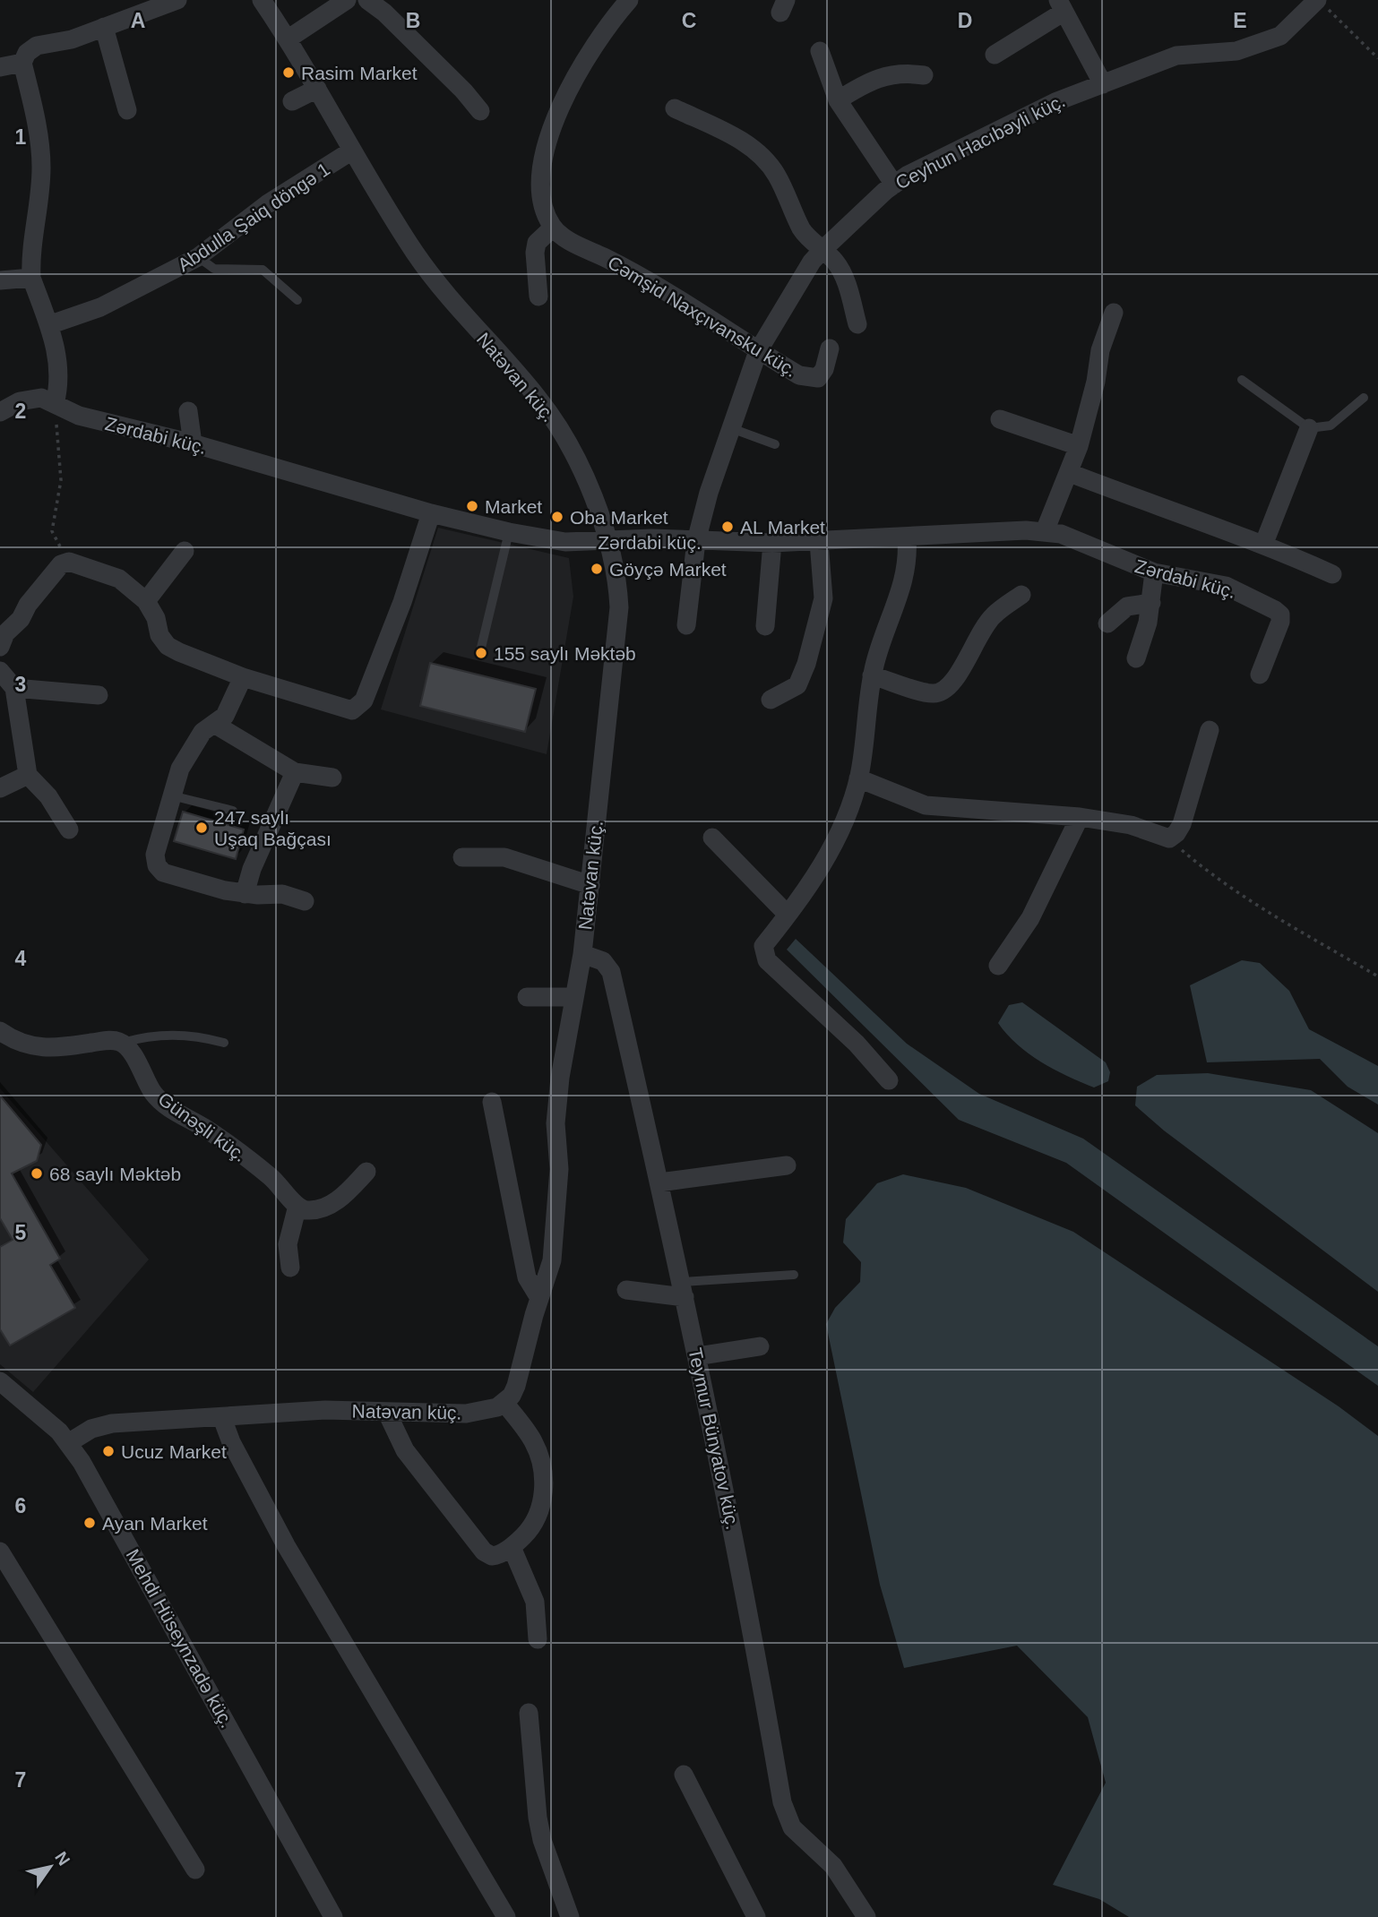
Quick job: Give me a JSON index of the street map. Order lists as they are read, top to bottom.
{
  "streets": {
    "street": [
      "Ceyhun Hacıbəyli küç.",
      "Abdulla Şaiq döngə 1",
      "Cəmşid Naxçıvansku küç.",
      "Natəvan küç.",
      "Zərdabi küç.",
      "Günəşli küç.",
      "Teymur Bünyatov küç.",
      "Mehdi Hüseynzadə küç."
    ]
  },
  "crossings": [
    ["Ceyhun Hacıbəyli küç.", "Cəmşid Naxçıvansku küç."],
    ["Ceyhun Hacıbəyli küç.", "Zərdabi küç."],
    ["Abdulla Şaiq döngə 1", "Natəvan küç."],
    ["Natəvan küç.", "Zərdabi küç."],
    ["Natəvan küç.", "Teymur Bünyatov küç."],
    ["Natəvan küç.", "Mehdi Hüseynzadə küç."]
  ],
  "places": [
    "Rasim Market",
    "Market",
    "Oba Market",
    "AL Market",
    "Göyçə Market",
    "155 saylı Məktəb",
    "247 saylı Uşaq Bağçası",
    "68 saylı Məktəb",
    "Ucuz Market",
    "Ayan Market"
  ],
  "north": "top right",
  "grid": {
    "columns": [
      "A",
      "B",
      "C",
      "D",
      "E"
    ],
    "rows": [
      "1",
      "2",
      "3",
      "4",
      "5",
      "6",
      "7"
    ]
  }
}
